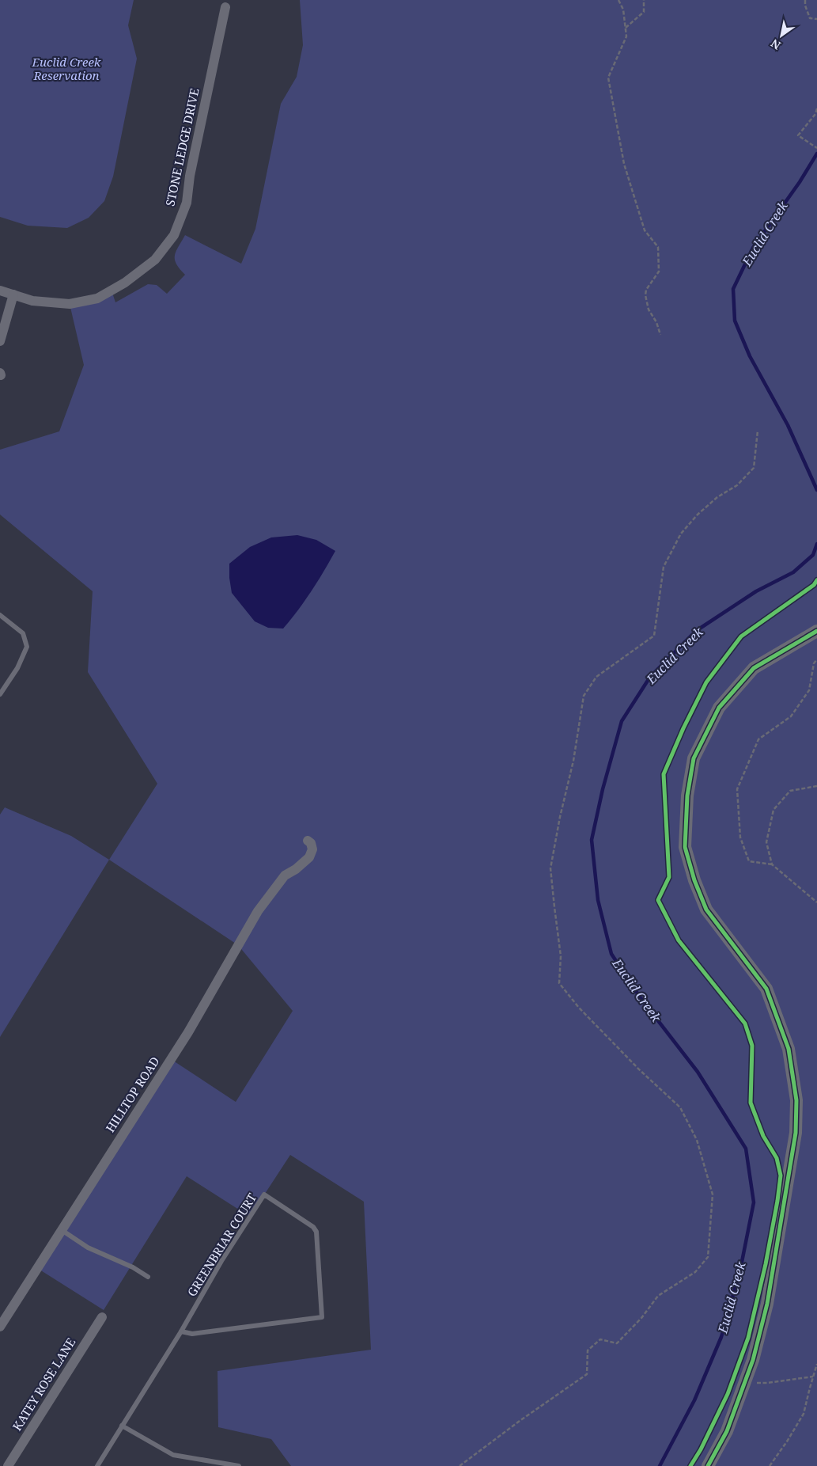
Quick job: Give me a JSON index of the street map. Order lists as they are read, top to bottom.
{
  "streets": {
    "street": ["STONE LEDGE DRIVE", "HILLTOP ROAD", "KATEY ROSE LANE"],
    "lane": ["GREENBRIAR COURT"]
  },
  "water": ["Euclid Creek"],
  "parks": ["Euclid Creek Reservation"],
  "north": "bottom left"
}
